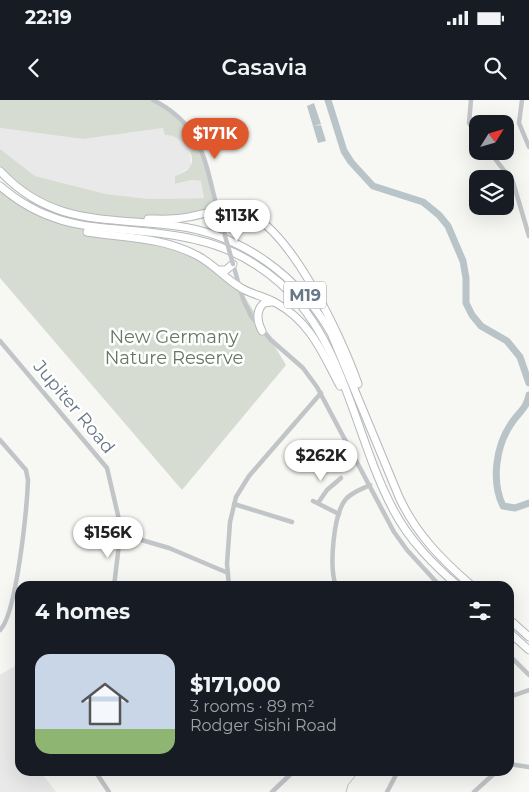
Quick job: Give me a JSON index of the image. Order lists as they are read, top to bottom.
{
  "streets": {
    "highway": ["M19"],
    "street": ["Jupiter Road"]
  },
  "parks": ["New Germany Nature Reserve"],
  "north": "top right",
  "page": {
    "status": "22:19",
    "header": "Casavia",
    "price": [
      "$171K",
      "$113K",
      "$262K",
      "$156K"
    ],
    "heading": "4 homes",
    "list": [
      {
        "name": "$171,000",
        "note": "3 rooms · 89 m² · Rodger Sishi Road"
      }
    ]
  }
}
